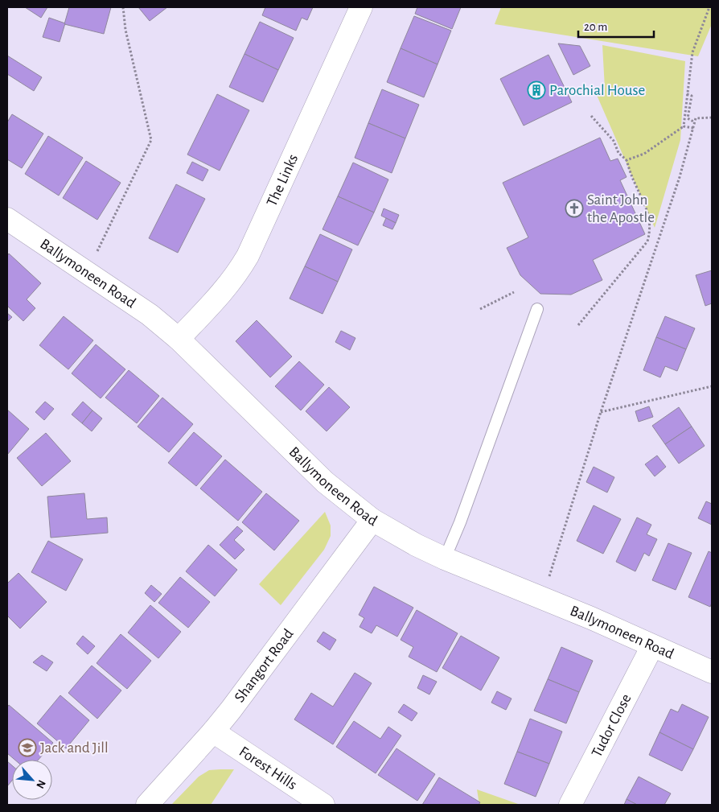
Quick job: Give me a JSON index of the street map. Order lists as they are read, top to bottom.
{
  "streets": {
    "street": [
      "The Links",
      "Ballymoneen Road",
      "Shangort Road",
      "Tudor Close",
      "Forest Hills"
    ]
  },
  "crossings": [
    ["The Links", "Ballymoneen Road"],
    ["Ballymoneen Road", "Shangort Road"],
    ["Ballymoneen Road", "Tudor Close"],
    ["Shangort Road", "Forest Hills"]
  ],
  "places": {
    "building": ["Parochial House"],
    "church": ["Saint John the Apostle"],
    "school or university": ["Jack and Jill"]
  },
  "scale_bar": "20 m",
  "north": "bottom right"
}
